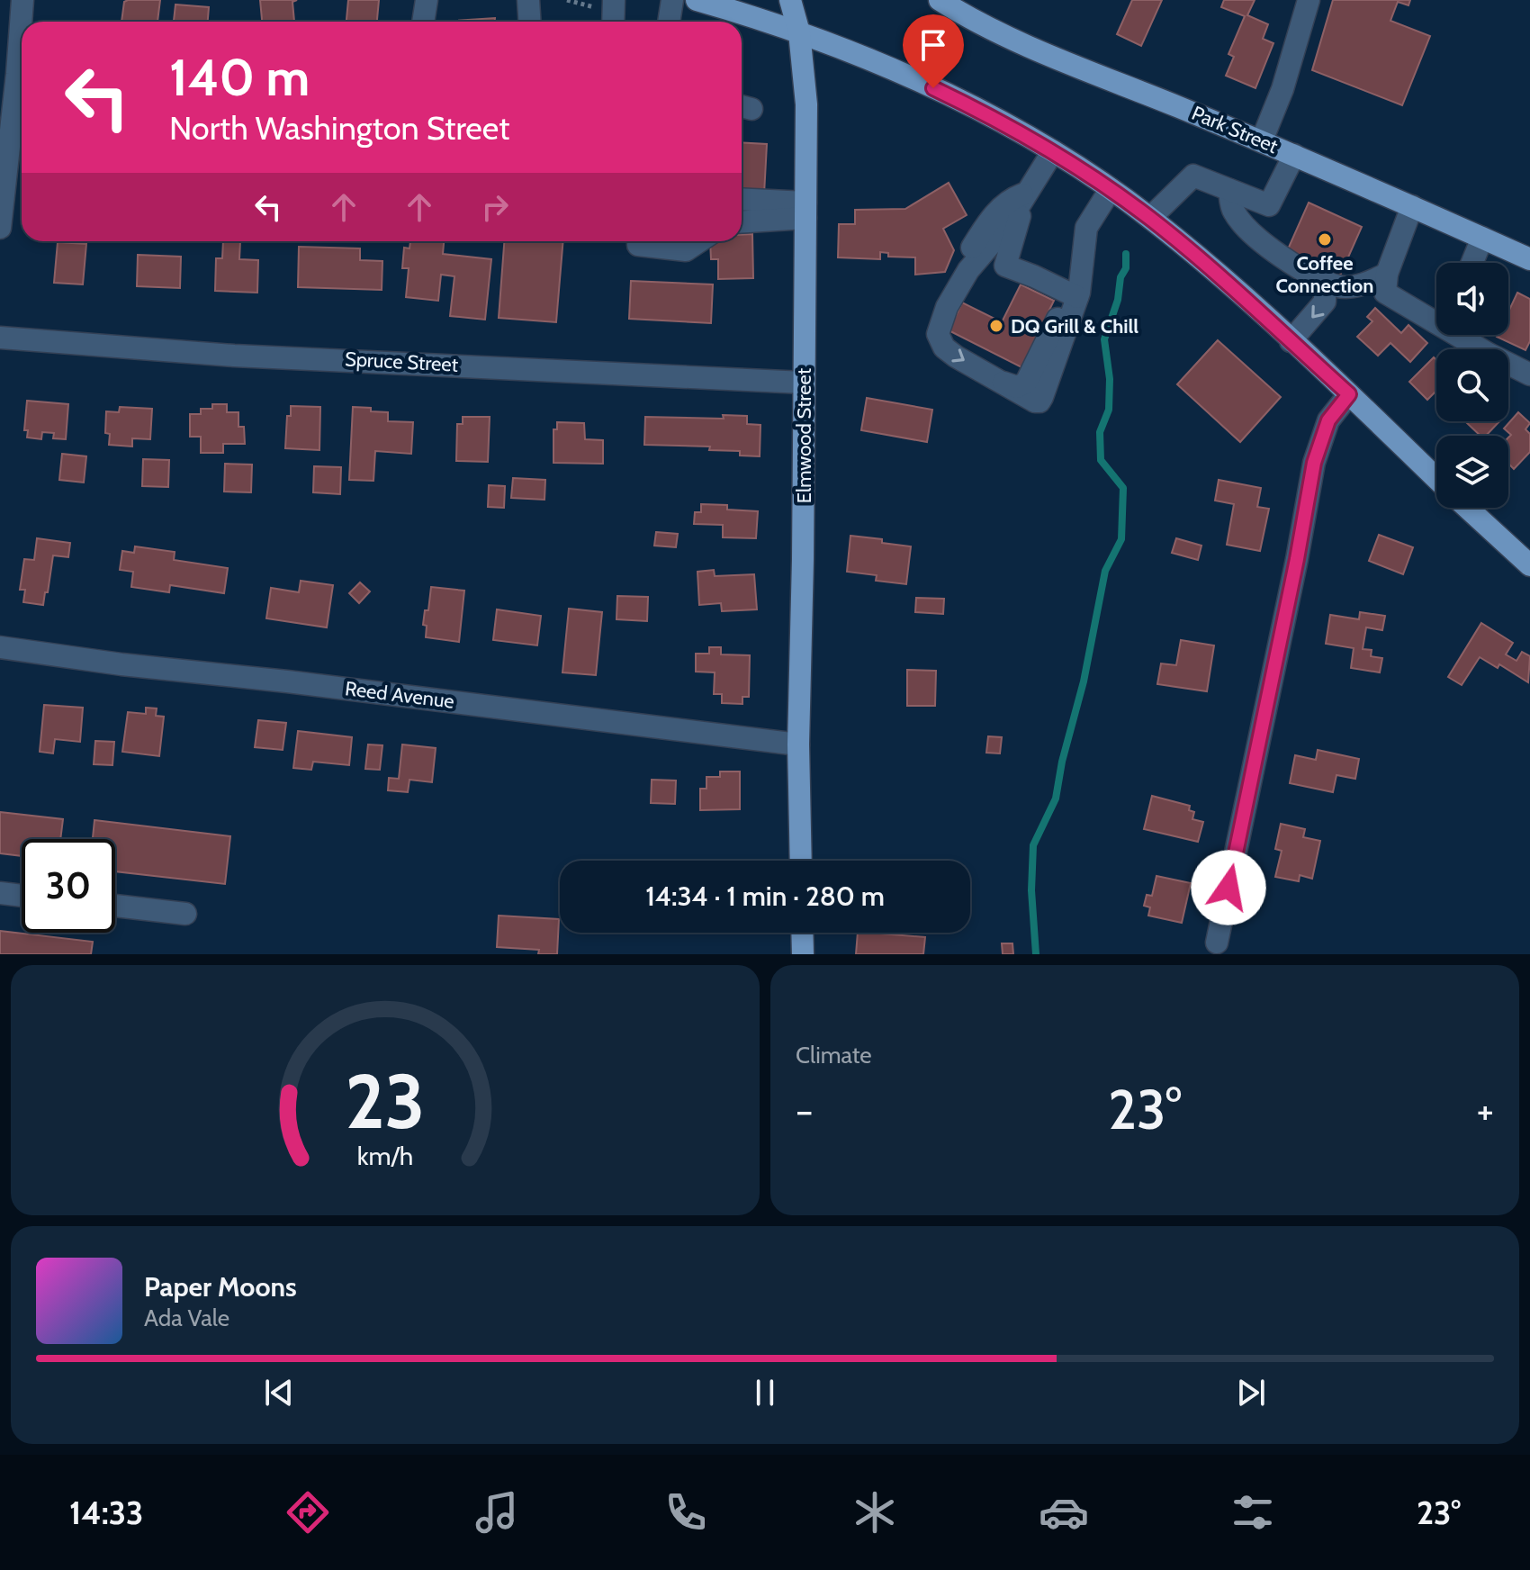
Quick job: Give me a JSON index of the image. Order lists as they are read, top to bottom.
{
  "streets": {
    "main road": ["Park Street", "Elmwood Street"],
    "street": ["Spruce Street", "Reed Avenue"]
  },
  "crossings": [
    ["Spruce Street", "Elmwood Street"],
    ["Elmwood Street", "Reed Avenue"]
  ],
  "places": ["Coffee Connection", "DQ Grill & Chill"],
  "page": {
    "turn": ["140 m", "North Washington Street"],
    "limit": "30",
    "trip": "14:34 · 1 min · 280 m",
    "tile": "Climate",
    "heat": ["−", "23°", "+"],
    "song": ["Paper Moons", "Ada Vale"],
    "tabs": ["14:33", "23°"],
    "gauge": ["23", "km/h"]
  }
}
